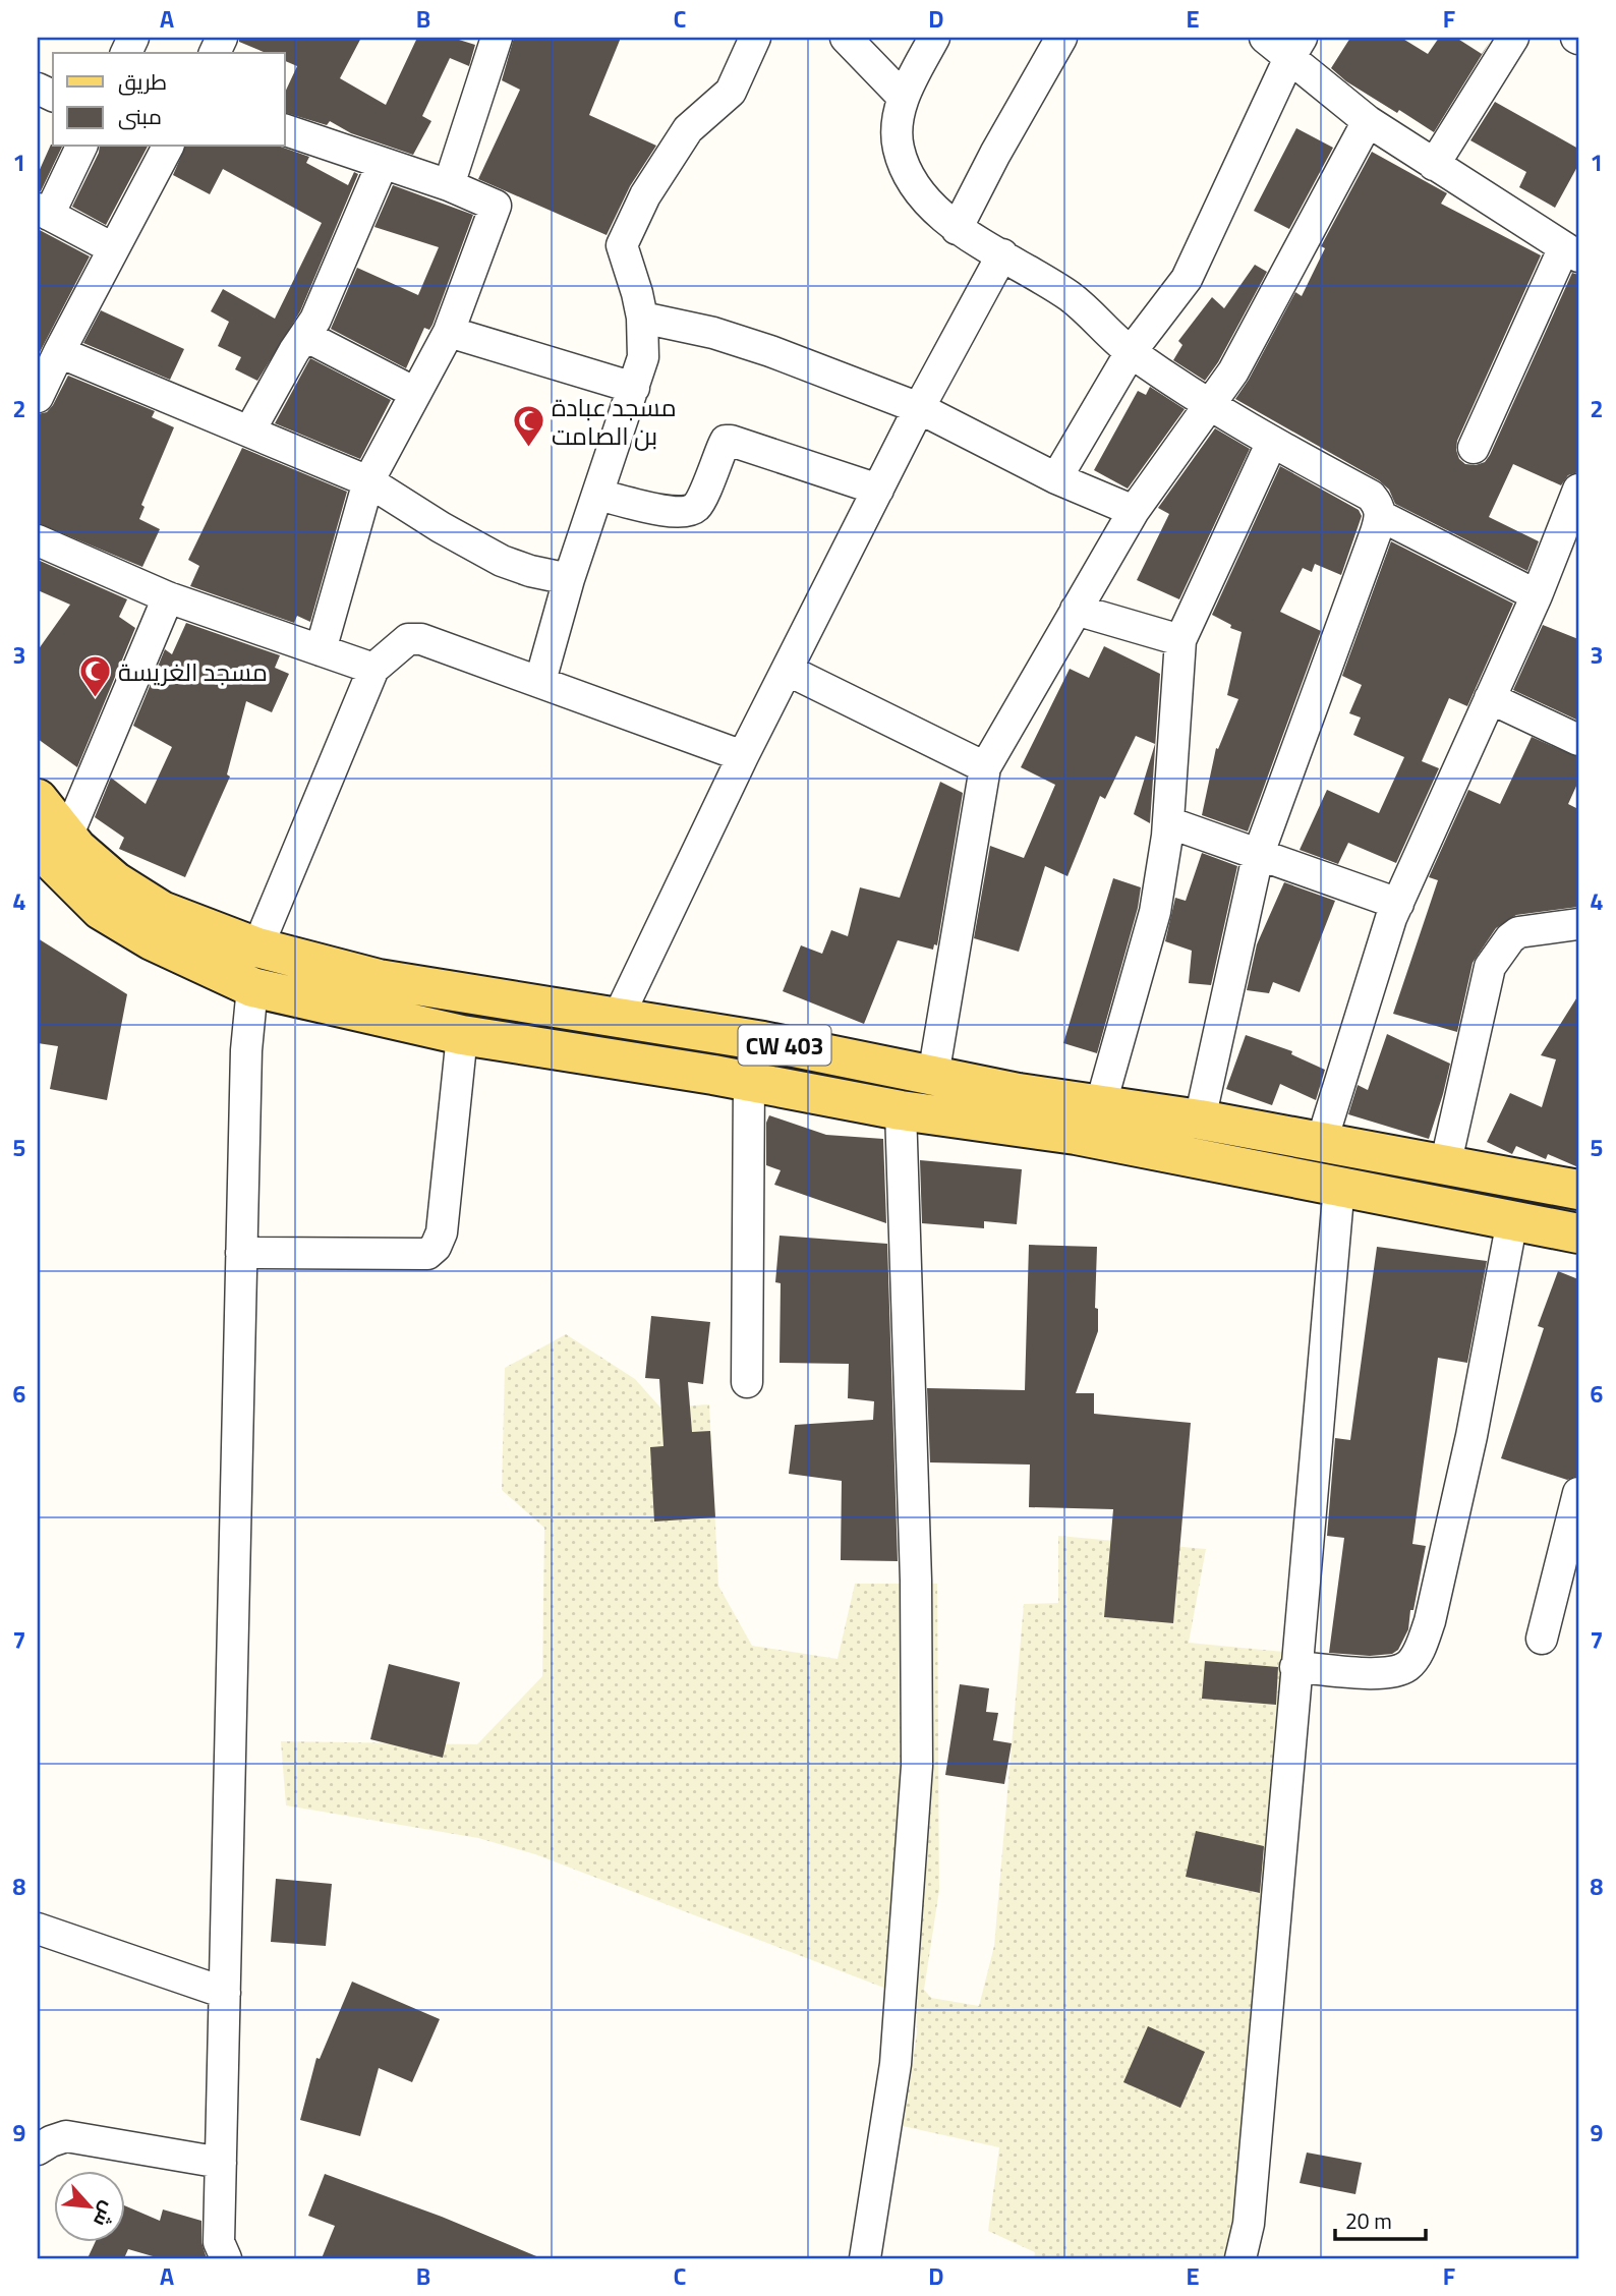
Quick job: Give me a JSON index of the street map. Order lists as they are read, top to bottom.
{
  "streets": {
    "main road": ["CW 403"]
  },
  "places": {
    "mosque": ["مسجد عبادة بن الصامت", "مسجد الغريسة"]
  },
  "legend": ["طريق", "مبنى"],
  "scale_bar": "20 m",
  "north": "bottom right",
  "grid": {
    "columns": [
      "A",
      "B",
      "C",
      "D",
      "E",
      "F"
    ],
    "rows": [
      "1",
      "2",
      "3",
      "4",
      "5",
      "6",
      "7",
      "8",
      "9"
    ]
  }
}
